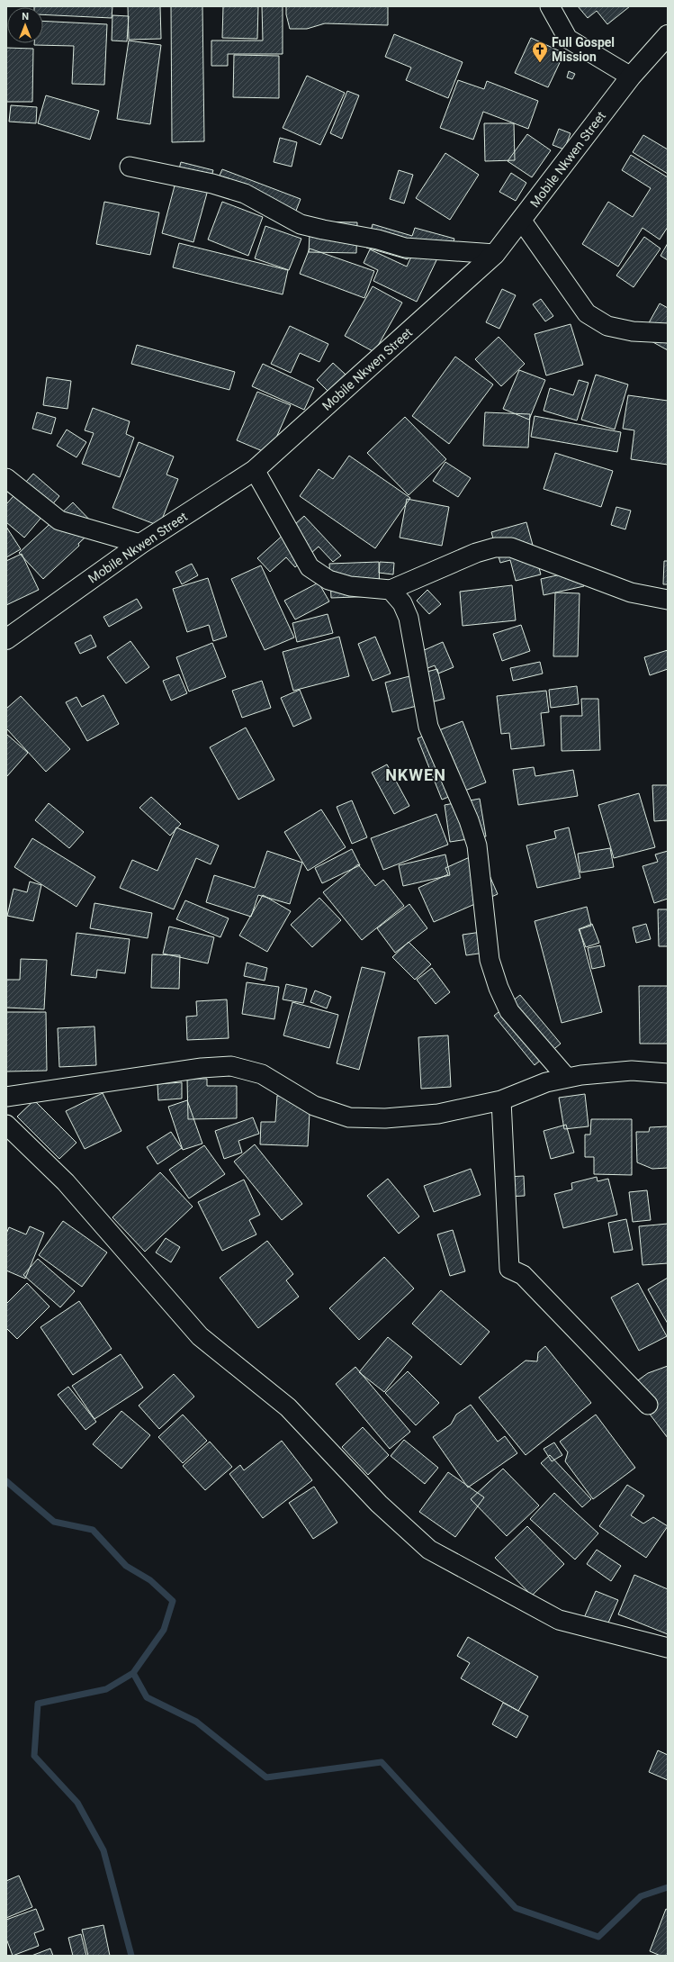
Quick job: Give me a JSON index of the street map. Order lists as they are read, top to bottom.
{
  "streets": {
    "highway": ["Mobile Nkwen Street"]
  },
  "districts": ["NKWEN"],
  "places": {
    "church": ["Full Gospel Mission"]
  },
  "north": "top"
}
